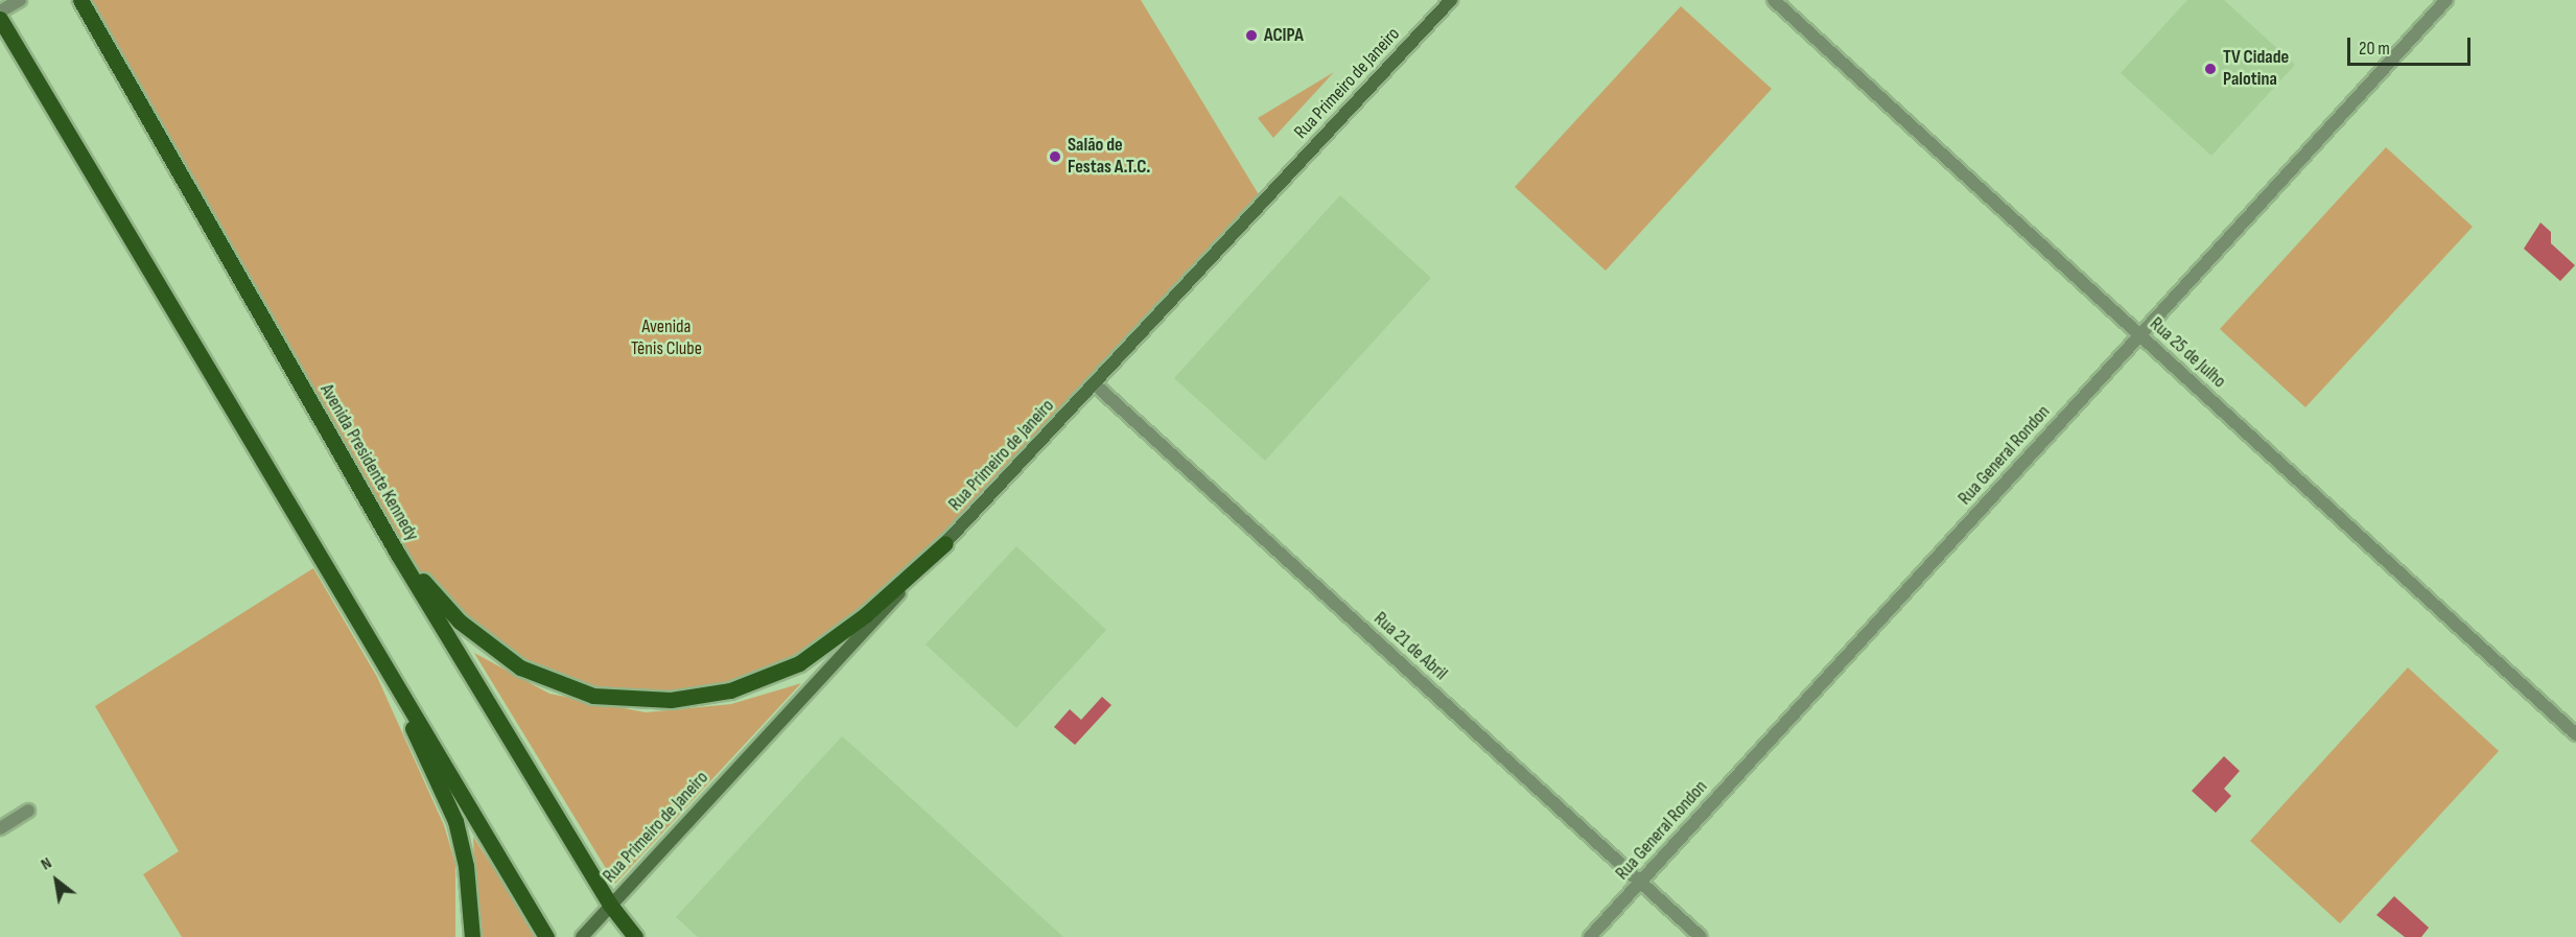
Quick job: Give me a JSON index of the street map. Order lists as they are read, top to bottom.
{
  "streets": {
    "main road": ["Avenida Presidente Kennedy"],
    "street": [
      "Rua Primeiro de Janeiro",
      "Rua 25 de Julho",
      "Rua General Rondon",
      "Rua 21 de Abril"
    ]
  },
  "crossings": [
    ["Rua Primeiro de Janeiro", "Avenida Presidente Kennedy"],
    ["Rua Primeiro de Janeiro", "Rua 21 de Abril"],
    ["Rua 25 de Julho", "Rua General Rondon"],
    ["Rua General Rondon", "Rua 21 de Abril"]
  ],
  "parks": ["Avenida Tênis Clube"],
  "places": ["ACIPA", "TV Cidade Palotina", "Salão de Festas A.T.C."],
  "scale_bar": "20 m",
  "north": "top left"
}
